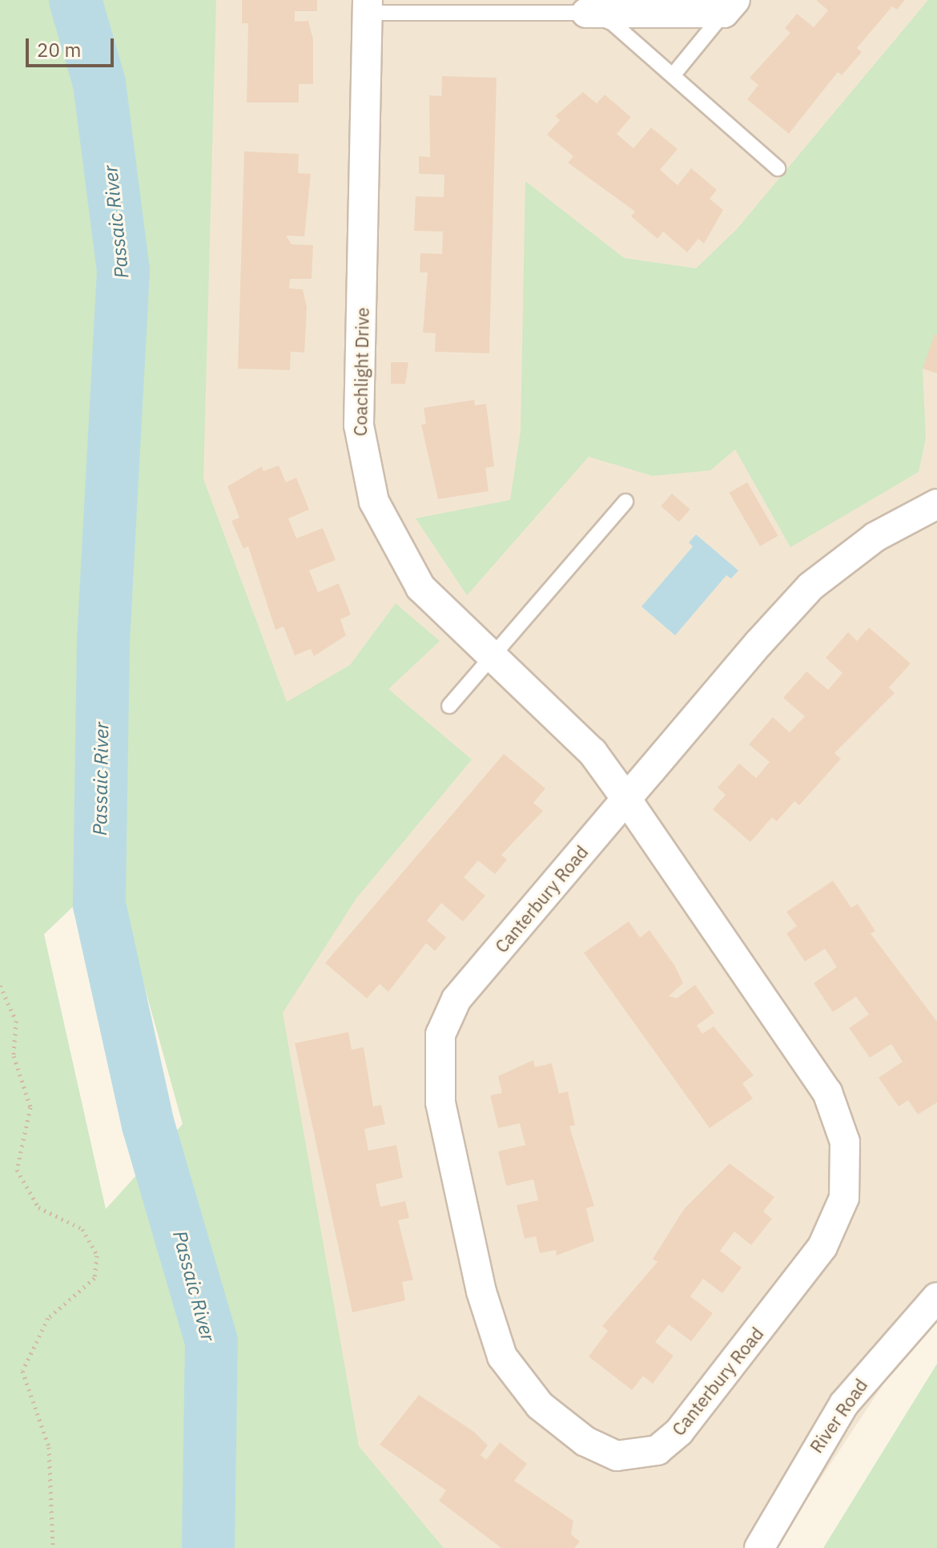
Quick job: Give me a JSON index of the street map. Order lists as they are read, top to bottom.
{
  "streets": {
    "street": ["Coachlight Drive", "Canterbury Road", "River Road"]
  },
  "crossings": [
    ["Coachlight Drive", "Canterbury Road"]
  ],
  "water": ["Passaic River"],
  "scale_bar": "20 m"
}
